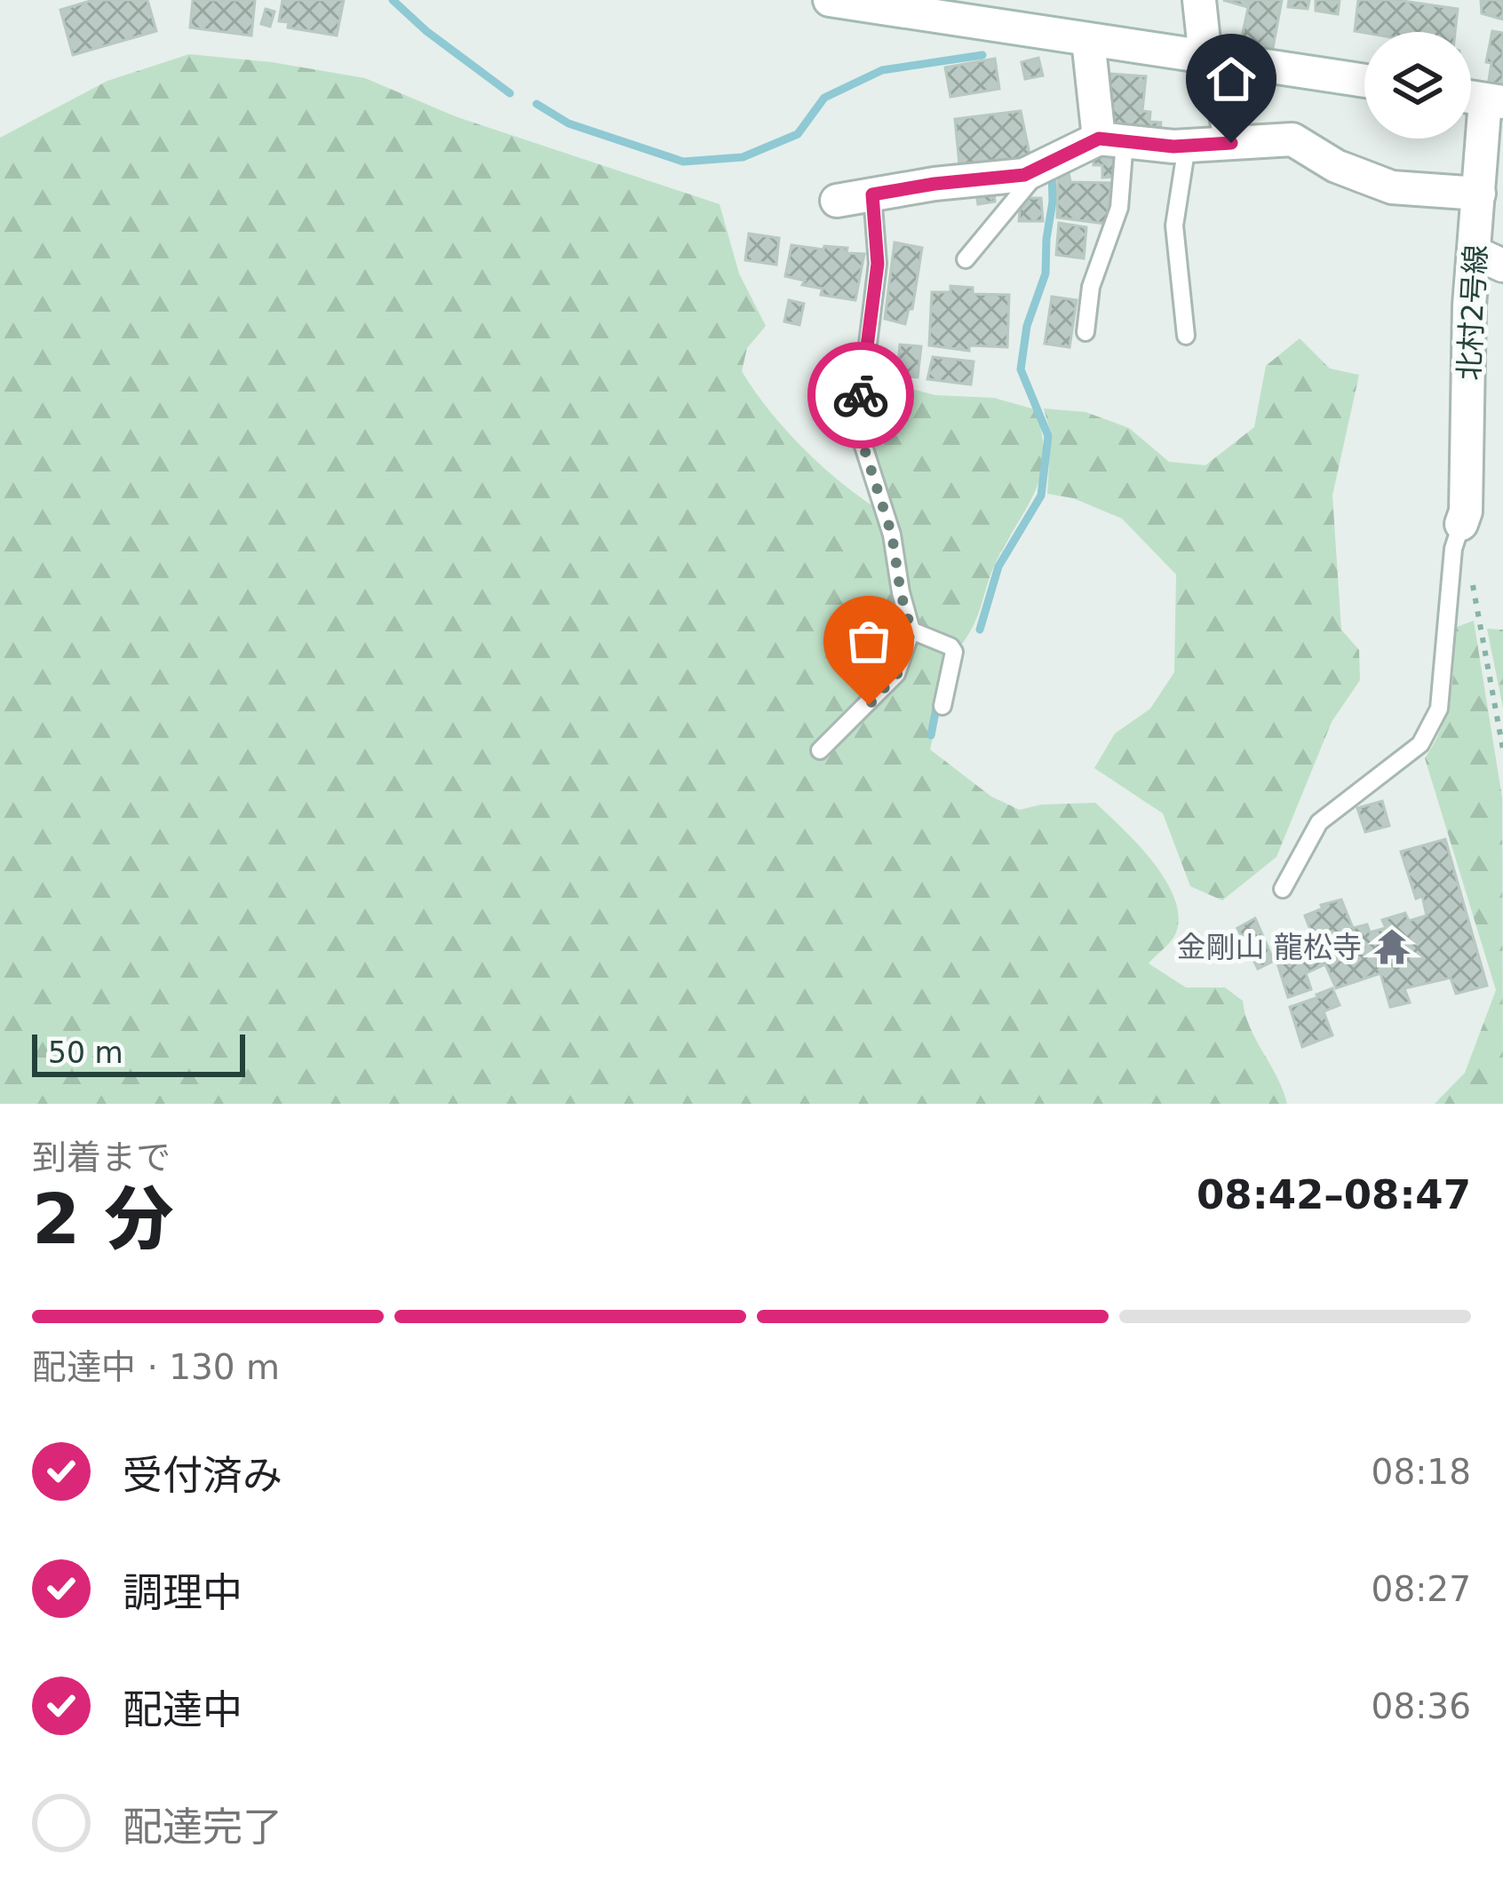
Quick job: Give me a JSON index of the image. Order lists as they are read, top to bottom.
{
  "streets": {
    "street": ["北村2号線"]
  },
  "places": {
    "temple": ["金剛山 龍松寺"]
  },
  "scale_bar": "50 m",
  "page": {
    "scale": "50 m",
    "heading": ["2 分", "到着まで", "08:42–08:47"],
    "bar": "配達中 · 130 m",
    "list": [
      ["受付済み", "08:18"],
      ["調理中", "08:27"],
      ["配達中", "08:36"],
      "配達完了"
    ]
  }
}
